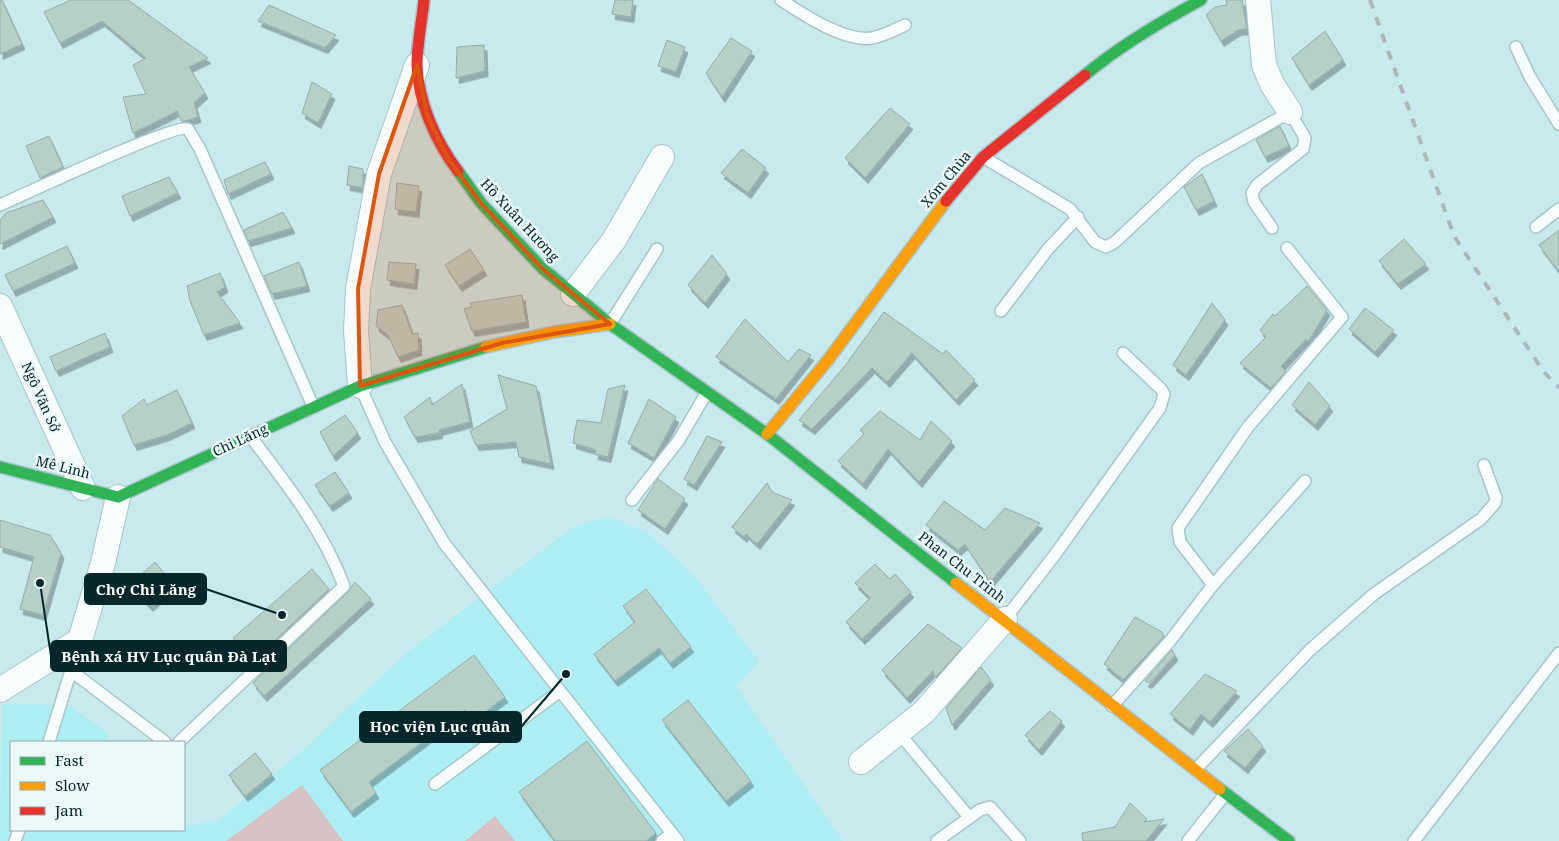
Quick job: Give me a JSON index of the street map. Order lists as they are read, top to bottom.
{
  "streets": {
    "street": [
      "Xóm Chùa",
      "Hồ Xuân Hương",
      "Ngô Văn Sở",
      "Chi Lăng",
      "Mê Linh",
      "Phan Chu Trinh"
    ]
  },
  "crossings": [
    ["Xóm Chùa", "Phan Chu Trinh"],
    ["Hồ Xuân Hương", "Chi Lăng"],
    ["Hồ Xuân Hương", "Phan Chu Trinh"],
    ["Ngô Văn Sở", "Mê Linh"],
    ["Chi Lăng", "Mê Linh"],
    ["Chi Lăng", "Phan Chu Trinh"]
  ],
  "places": ["Bệnh xá HV Lục quân Đà Lạt", "Chợ Chi Lăng", "Học viện Lục quân"],
  "legend": ["Fast", "Slow", "Jam"]
}
